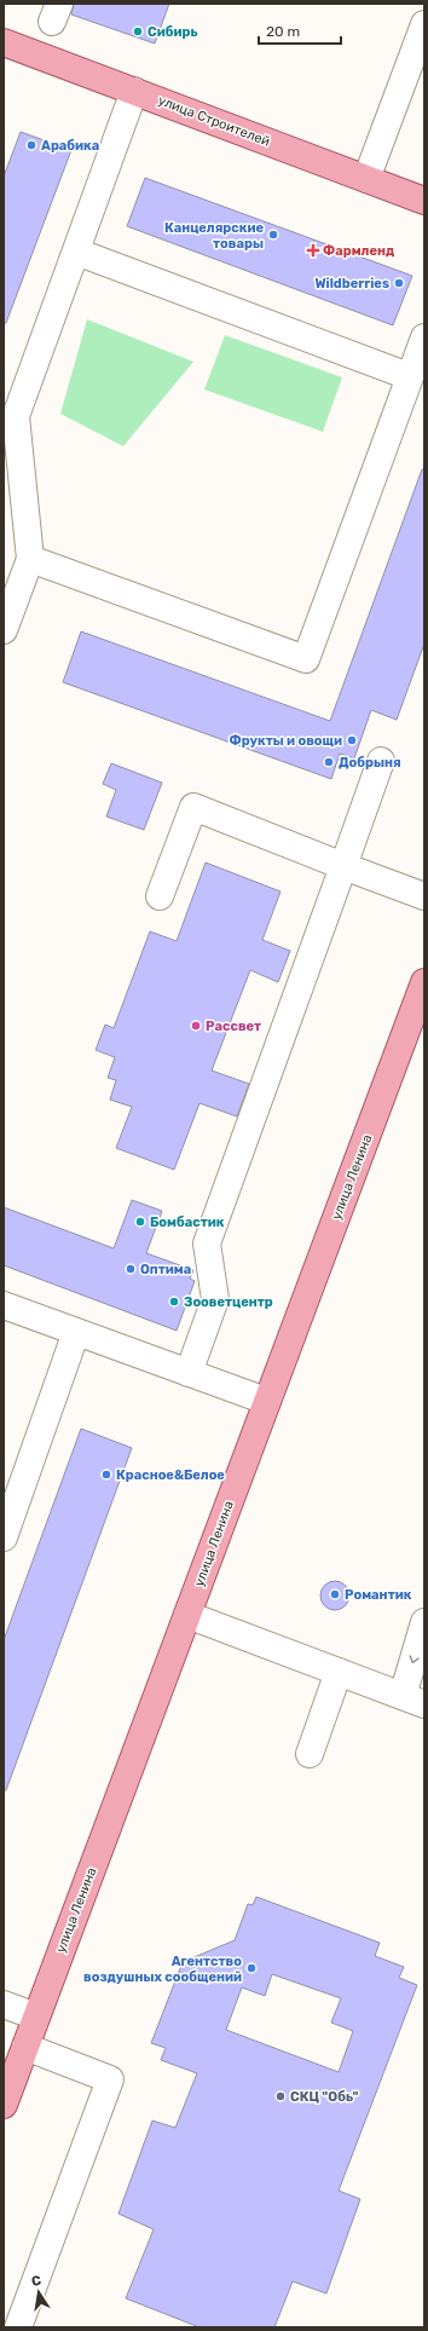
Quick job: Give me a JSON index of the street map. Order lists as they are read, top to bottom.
{
  "streets": {
    "main road": ["улица Строителей", "улица Ленина"]
  },
  "places": {
    "other": [
      "Сибирь",
      "Арабика",
      "Канцелярские товары",
      "Wildberries",
      "Фрукты и овощи",
      "Добрыня",
      "Рассвет",
      "Бомбастик",
      "Оптима",
      "Зооветцентр",
      "Красное&Белое",
      "Романтик",
      "Агентство воздушных сообщений",
      "СКЦ \"Обь\""
    ],
    "health": ["Фармленд"]
  },
  "scale_bar": "20 m",
  "north": "top"
}
